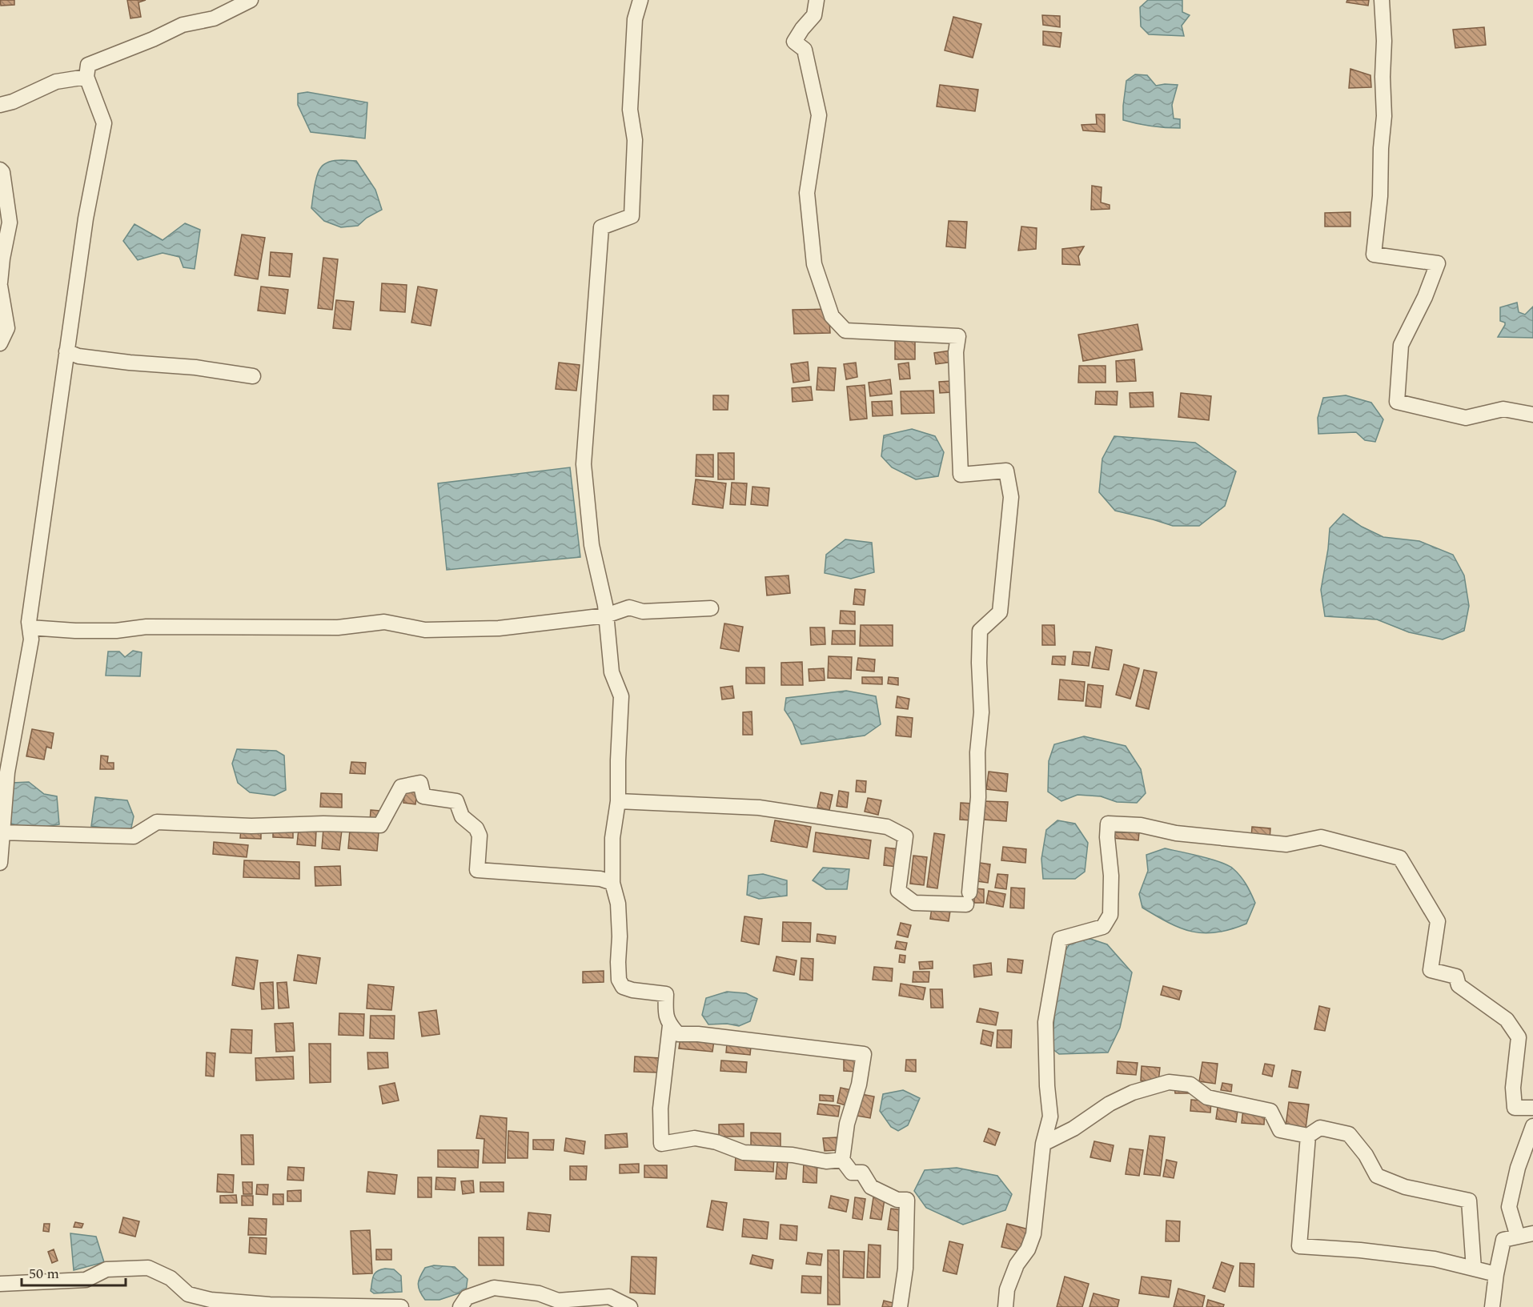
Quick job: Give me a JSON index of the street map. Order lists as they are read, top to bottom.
{
  "scale_bar": "50 m"
}
